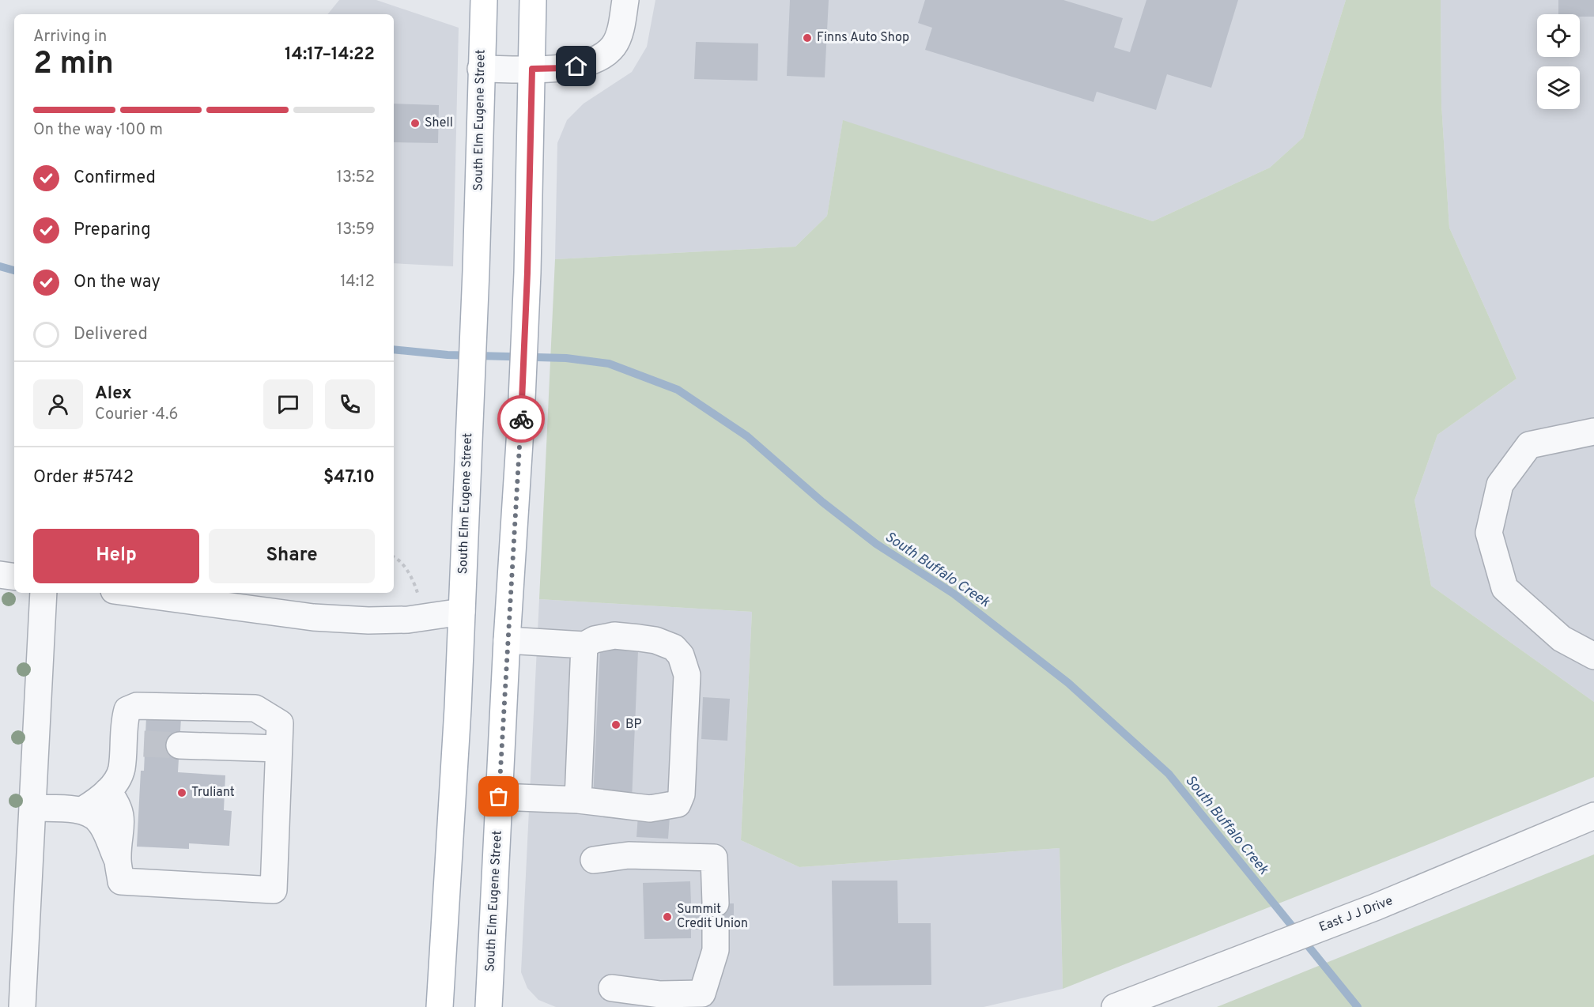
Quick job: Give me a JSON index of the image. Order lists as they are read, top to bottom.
{
  "streets": {
    "main road": ["South Elm Eugene Street"],
    "street": ["East J J Drive"]
  },
  "water": ["South Buffalo Creek"],
  "places": [
    "Finns Auto Shop",
    "Shell",
    "BP",
    "Truliant",
    "Summit Credit Union"
  ],
  "page": {
    "heading": ["2 min", "Arriving in", "14:17–14:22"],
    "panel": [
      "Alex",
      "Courier · 4.6",
      "Order #5742",
      "$47.10"
    ],
    "bar": "On the way · 100 m",
    "list": [
      ["Confirmed", "13:52"],
      ["Preparing", "13:59"],
      ["On the way", "14:12"],
      "Delivered"
    ],
    "buttons": ["Help", "Share"]
  }
}
